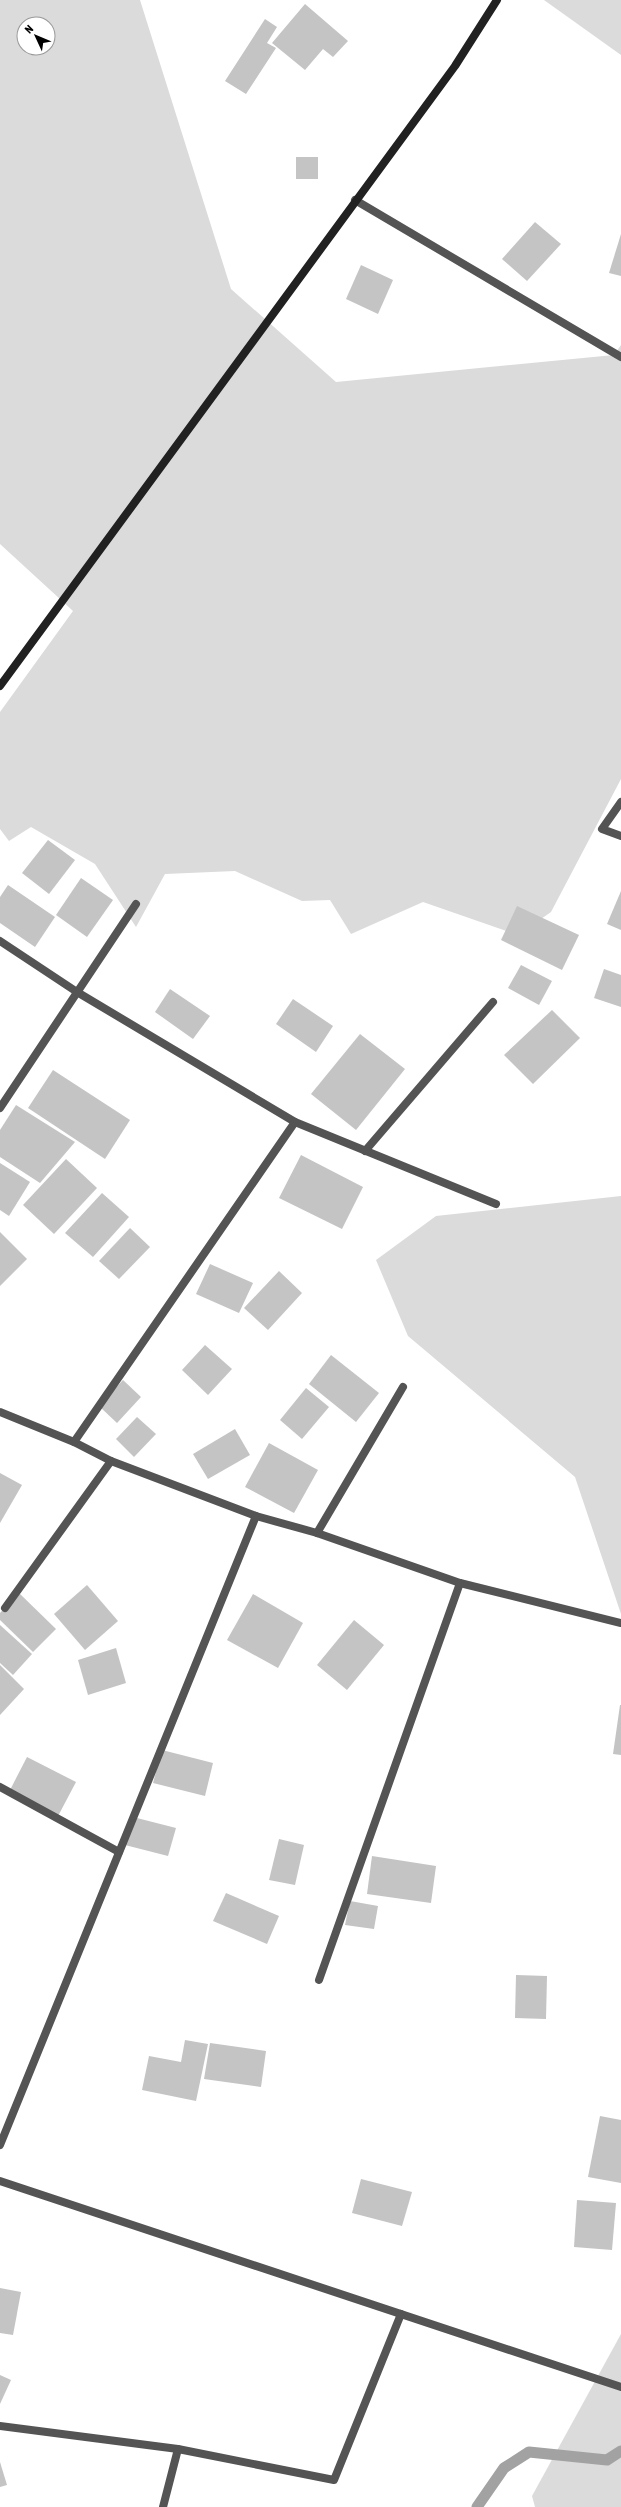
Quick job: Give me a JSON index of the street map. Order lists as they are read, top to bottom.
{
  "north": "top left"
}
